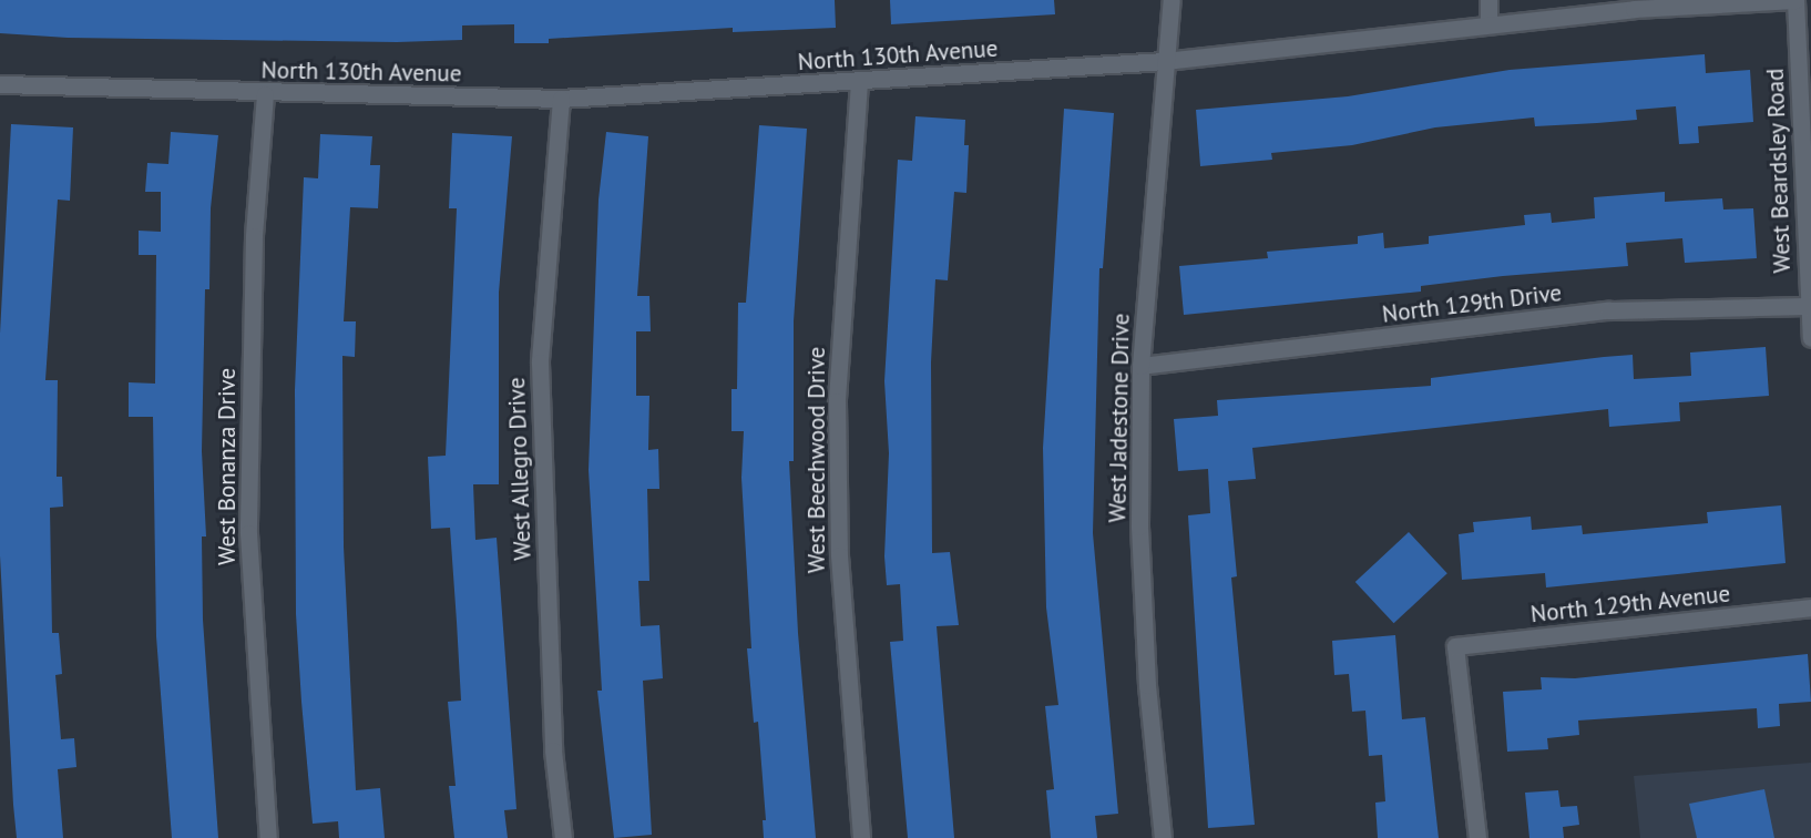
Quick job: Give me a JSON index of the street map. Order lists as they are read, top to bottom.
{
  "streets": {
    "street": [
      "North 130th Avenue",
      "West Beardsley Road",
      "North 129th Drive",
      "West Jadestone Drive",
      "West Beechwood Drive",
      "West Bonanza Drive",
      "West Allegro Drive",
      "North 129th Avenue"
    ]
  },
  "crossings": [
    ["North 130th Avenue", "West Beardsley Road"],
    ["North 130th Avenue", "West Jadestone Drive"],
    ["North 130th Avenue", "West Beechwood Drive"],
    ["North 130th Avenue", "West Bonanza Drive"],
    ["North 130th Avenue", "West Allegro Drive"],
    ["West Beardsley Road", "North 129th Drive"],
    ["North 129th Drive", "West Jadestone Drive"]
  ]
}
